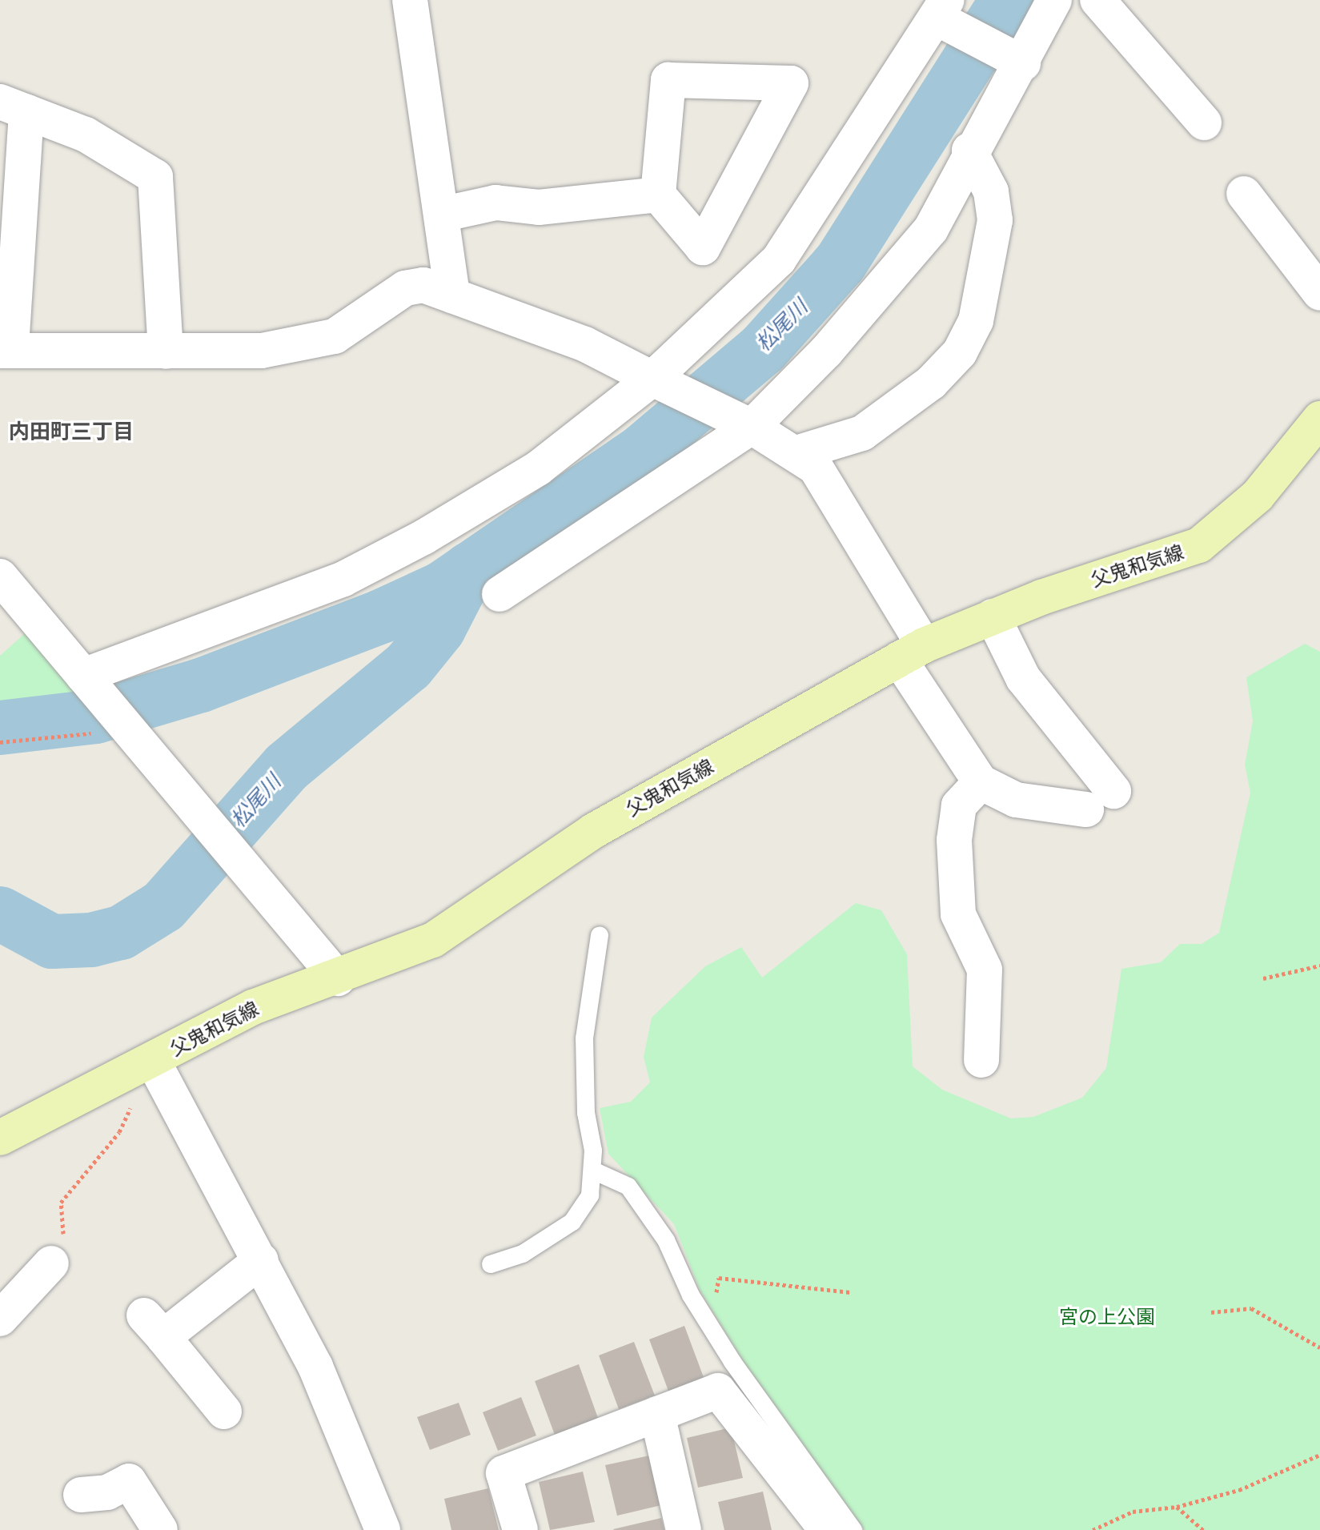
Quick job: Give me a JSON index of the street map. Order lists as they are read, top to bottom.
{
  "streets": {
    "main road": ["父鬼和気線"]
  },
  "districts": ["内田町三丁目"],
  "water": ["松尾川"],
  "parks": ["宮の上公園"]
}
